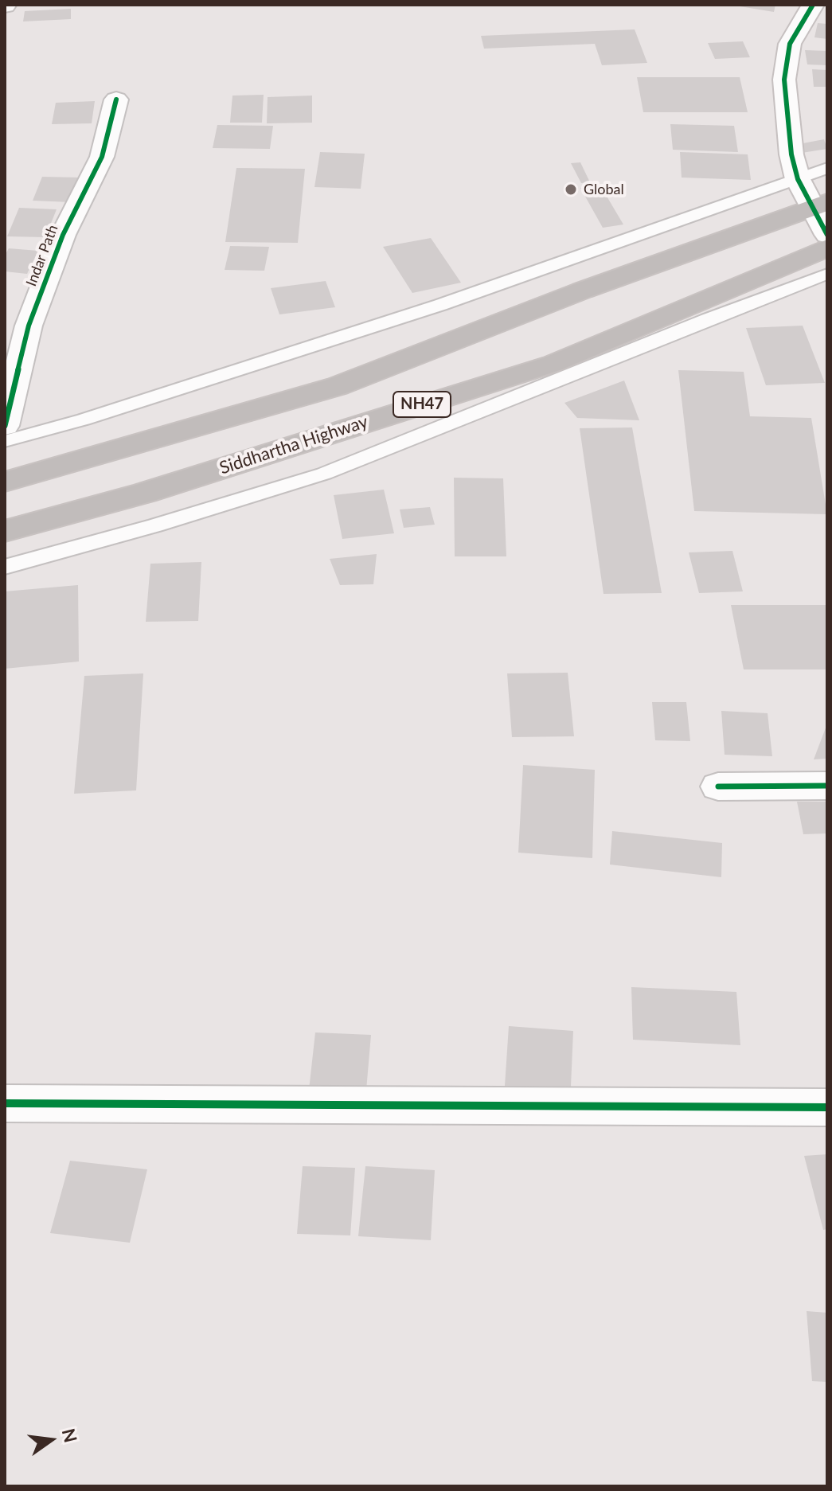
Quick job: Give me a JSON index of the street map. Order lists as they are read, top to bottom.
{
  "streets": {
    "highway": ["NH47", "Siddhartha Highway"],
    "street": ["Indar Path"]
  },
  "places": ["Global"],
  "north": "right"
}
